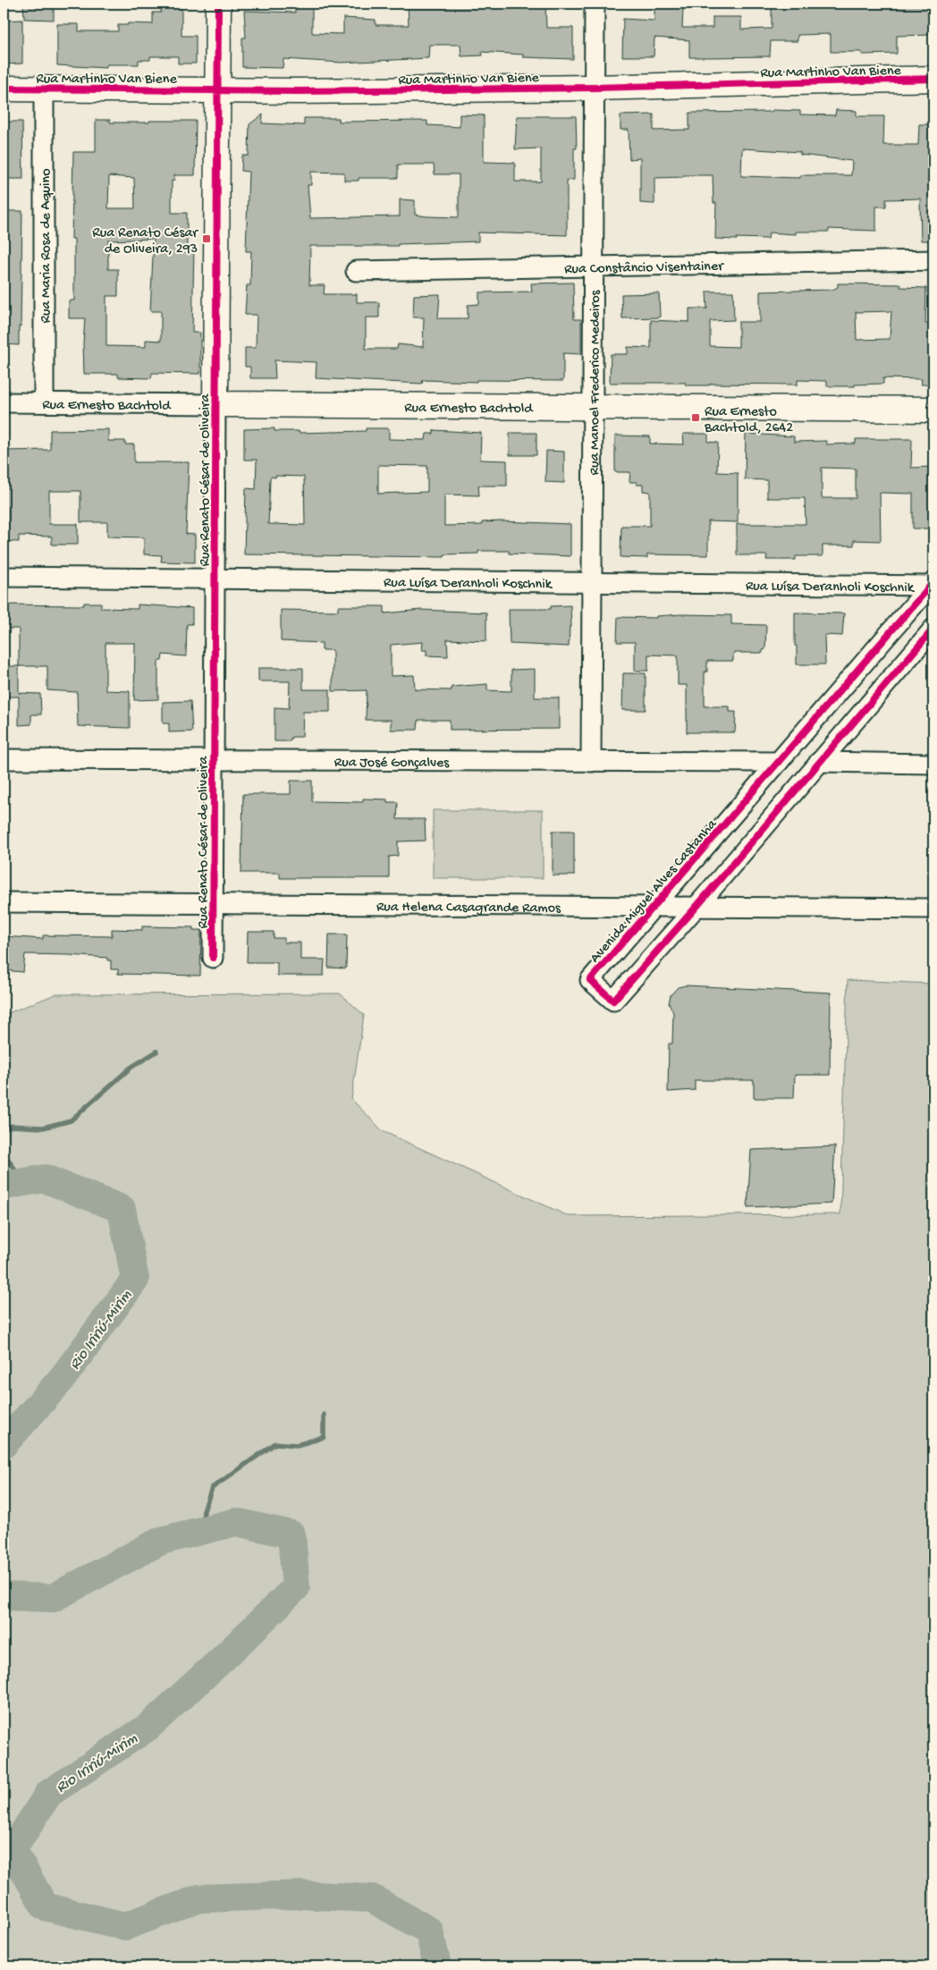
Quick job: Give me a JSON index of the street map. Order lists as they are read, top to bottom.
{
  "streets": {
    "street": [
      "Rua Martinho Van Biene",
      "Rua Maria Rosa de Aquino",
      "Rua Constâncio Visentainer",
      "Rua Manoel Frederico Medeiros",
      "Rua Ernesto Bachtold",
      "Rua Renato César de Oliveira",
      "Rua Luísa Deranholi Koschnik",
      "Rua José Gonçalves",
      "Avenida Miguel Alves Castanha",
      "Rua Helena Casagrande Ramos"
    ]
  },
  "crossings": [
    ["Rua Martinho Van Biene", "Rua Maria Rosa de Aquino"],
    ["Rua Martinho Van Biene", "Rua Manoel Frederico Medeiros"],
    ["Rua Martinho Van Biene", "Rua Renato César de Oliveira"],
    ["Rua Maria Rosa de Aquino", "Rua Ernesto Bachtold"],
    ["Rua Constâncio Visentainer", "Rua Manoel Frederico Medeiros"],
    ["Rua Manoel Frederico Medeiros", "Rua Ernesto Bachtold"],
    ["Rua Manoel Frederico Medeiros", "Rua Luísa Deranholi Koschnik"],
    ["Rua Manoel Frederico Medeiros", "Rua José Gonçalves"],
    ["Rua Ernesto Bachtold", "Rua Renato César de Oliveira"],
    ["Rua Renato César de Oliveira", "Rua Luísa Deranholi Koschnik"],
    ["Rua Renato César de Oliveira", "Rua José Gonçalves"],
    ["Rua Renato César de Oliveira", "Rua Helena Casagrande Ramos"],
    ["Rua Luísa Deranholi Koschnik", "Avenida Miguel Alves Castanha"],
    ["Rua José Gonçalves", "Avenida Miguel Alves Castanha"],
    ["Avenida Miguel Alves Castanha", "Rua Helena Casagrande Ramos"]
  ],
  "water": ["Rio Iririú-Mirim"],
  "places": {
    "transit": ["Rua Renato César de Oliveira, 293", "Rua Ernesto Bachtold, 2642"]
  }
}
